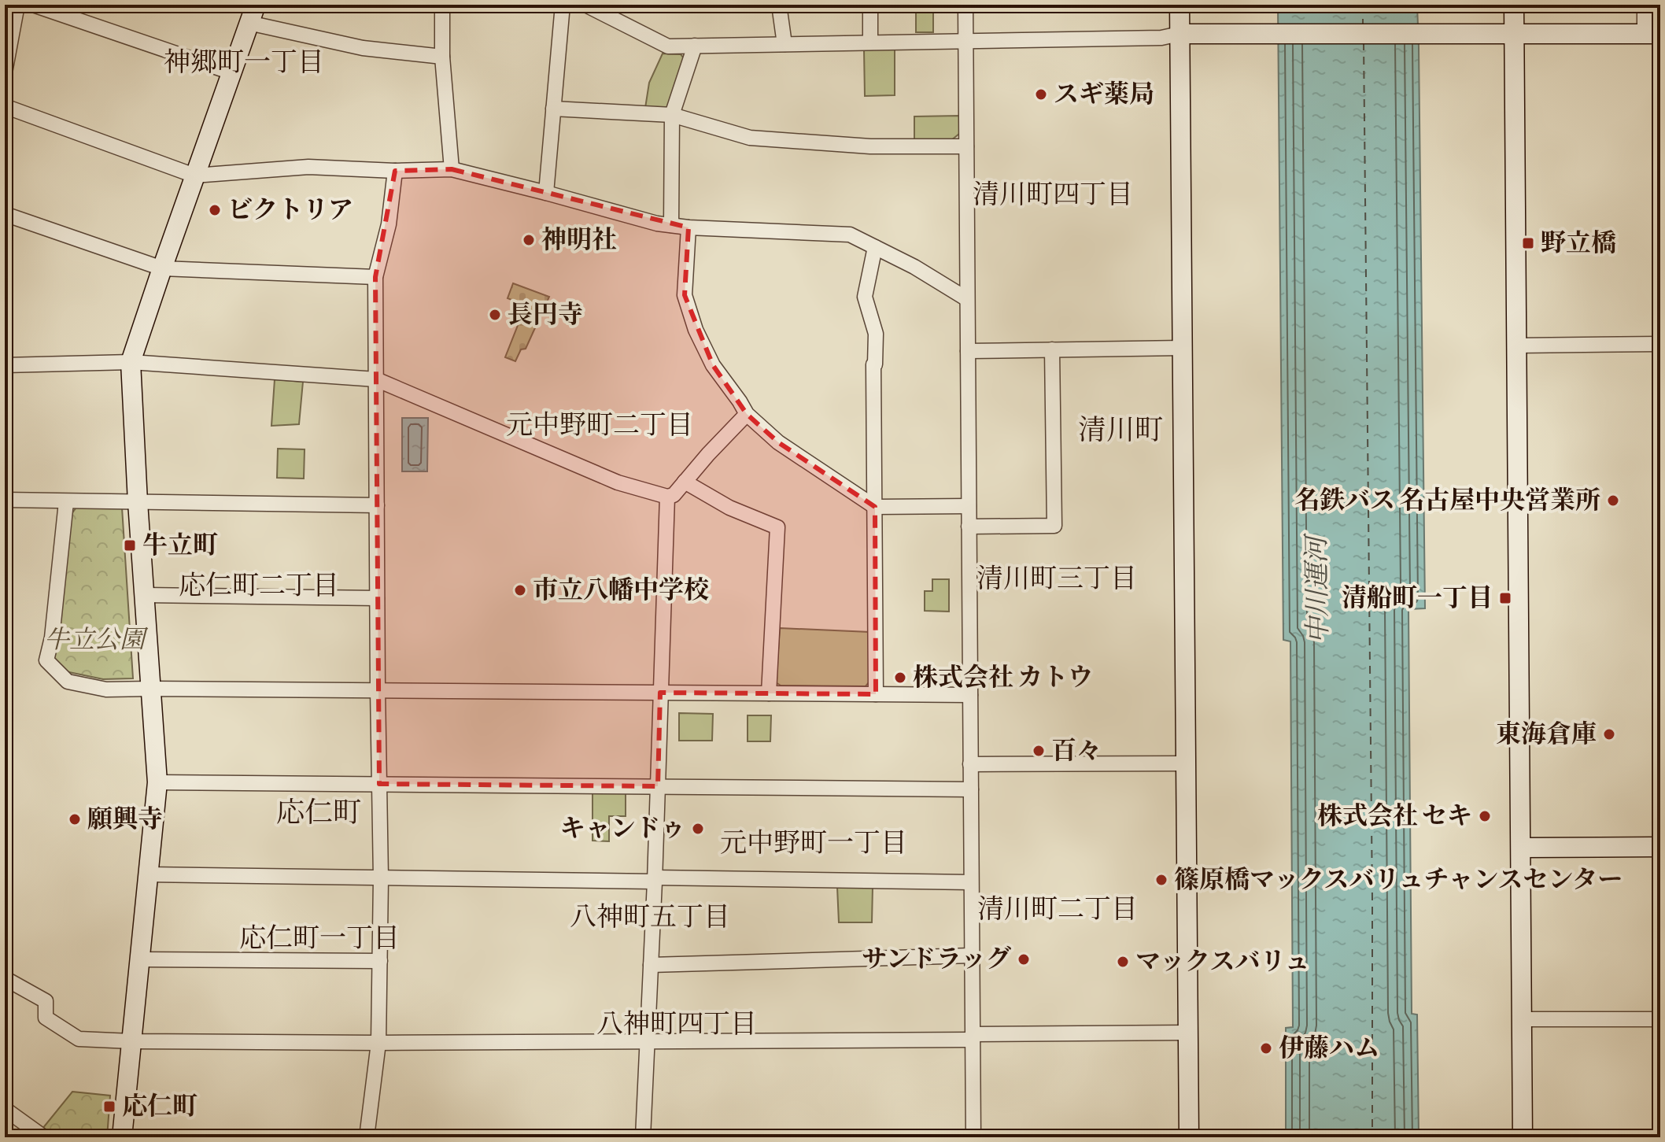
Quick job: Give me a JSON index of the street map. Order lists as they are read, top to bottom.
{
  "districts": [
    "神郷町一丁目",
    "清川町四丁目",
    "元中野町二丁目",
    "清川町",
    "清川町三丁目",
    "応仁町二丁目",
    "応仁町",
    "元中野町一丁目",
    "清川町二丁目",
    "八神町五丁目",
    "応仁町一丁目",
    "八神町四丁目"
  ],
  "water": ["中川運河"],
  "parks": ["牛立公園"],
  "places": {
    "other": [
      "スギ薬局",
      "ビクトリア",
      "神明社",
      "長円寺",
      "名鉄バス 名古屋中央営業所",
      "市立八幡中学校",
      "株式会社 カトウ",
      "東海倉庫",
      "百々",
      "株式会社 セキ",
      "願興寺",
      "キャンドゥ",
      "篠原橋マックスバリュチャンスセンター",
      "サンドラッグ",
      "マックスバリュ",
      "伊藤ハム"
    ],
    "transit": [
      "野立橋",
      "牛立町",
      "清船町一丁目",
      "応仁町"
    ]
  }
}
